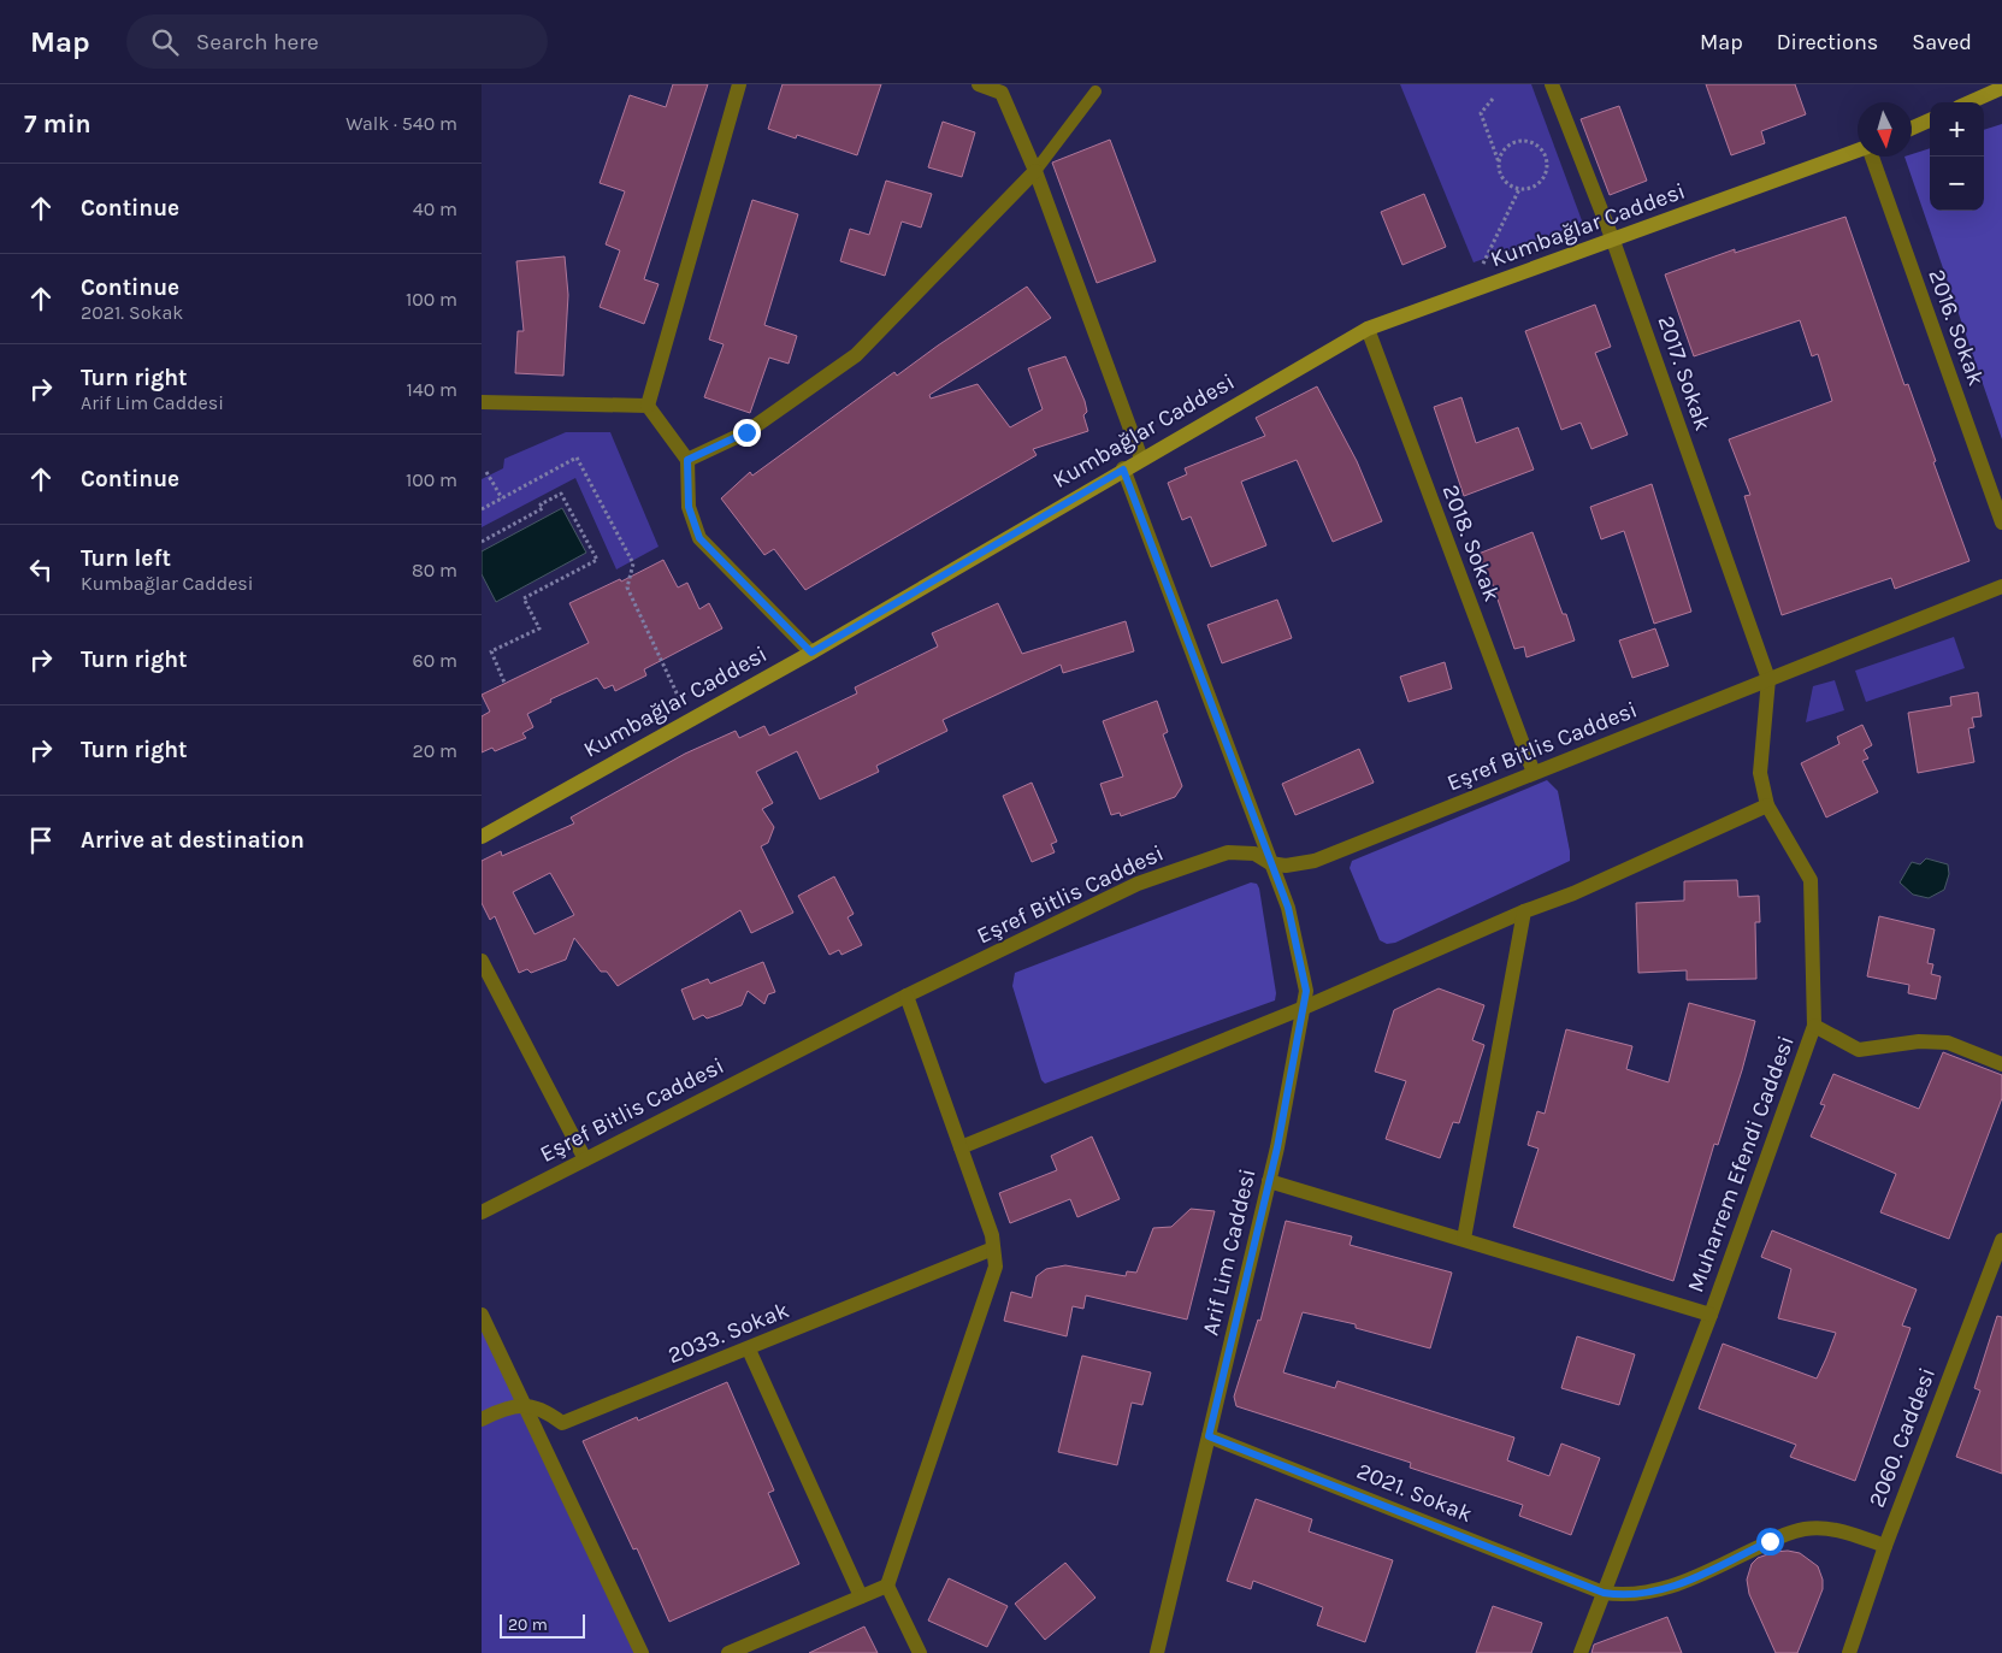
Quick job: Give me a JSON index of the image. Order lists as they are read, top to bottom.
{
  "streets": {
    "main road": ["Kumbağlar Caddesi"],
    "street": [
      "2016. Sokak",
      "2017. Sokak",
      "2018. Sokak",
      "Eşref Bitlis Caddesi",
      "Muharrem Efendi Caddesi",
      "Arif Lim Caddesi",
      "2033. Sokak",
      "2060. Caddesi",
      "2021. Sokak"
    ]
  },
  "crossings": [
    ["Kumbağlar Caddesi", "2017. Sokak"],
    ["Kumbağlar Caddesi", "2018. Sokak"],
    ["Kumbağlar Caddesi", "Arif Lim Caddesi"],
    ["2017. Sokak", "Eşref Bitlis Caddesi"],
    ["2017. Sokak", "Muharrem Efendi Caddesi"],
    ["2018. Sokak", "Eşref Bitlis Caddesi"],
    ["Eşref Bitlis Caddesi", "Muharrem Efendi Caddesi"],
    ["Eşref Bitlis Caddesi", "Arif Lim Caddesi"],
    ["Muharrem Efendi Caddesi", "2021. Sokak"],
    ["Arif Lim Caddesi", "2021. Sokak"],
    ["2060. Caddesi", "2021. Sokak"]
  ],
  "scale_bar": "20 m",
  "north": "bottom",
  "page": {
    "header": "Map",
    "search": "Search here",
    "nav": ["Map", "Directions", "Saved"],
    "heading": ["7 min", "Walk · 540 m"],
    "map_buttons": ["+", "−"],
    "list": [
      ["Continue", "40 m"],
      ["Continue", "2021. Sokak", "100 m"],
      ["Turn right", "Arif Lim Caddesi", "140 m"],
      ["Continue", "100 m"],
      ["Turn left", "Kumbağlar Caddesi", "80 m"],
      ["Turn right", "60 m"],
      ["Turn right", "20 m"],
      "Arrive at destination"
    ],
    "scale": "20 m"
  }
}
